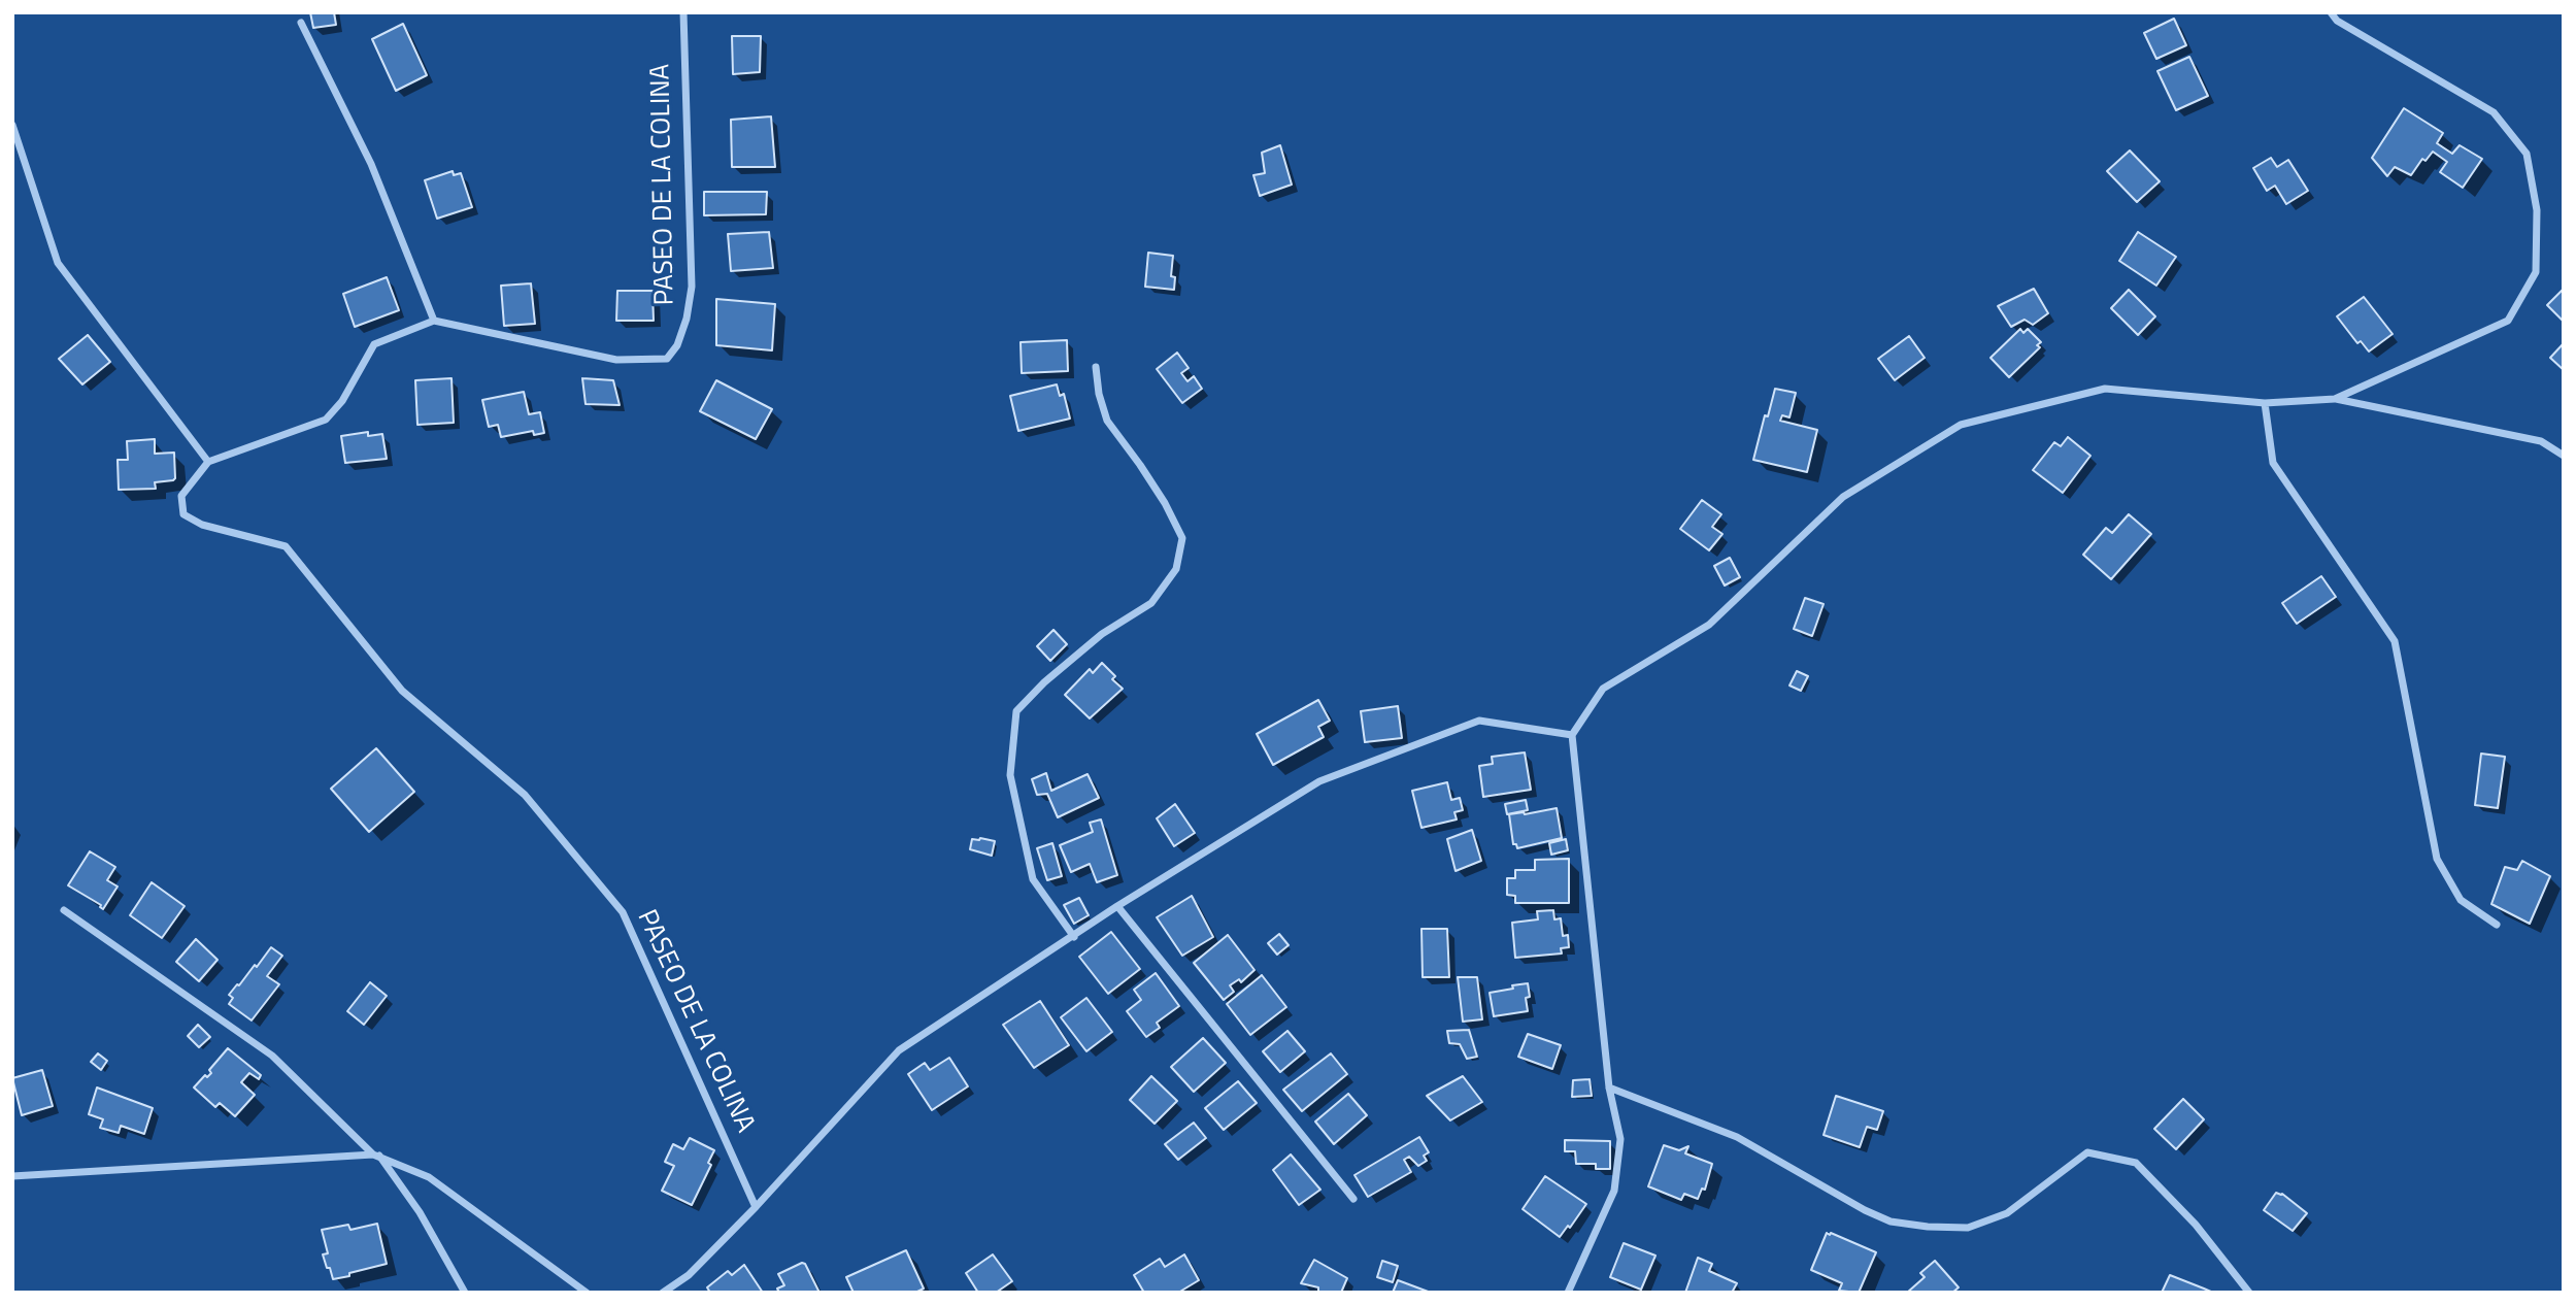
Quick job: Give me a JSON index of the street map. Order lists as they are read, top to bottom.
{
  "streets": {
    "street": ["PASEO DE LA COLINA"]
  }
}
